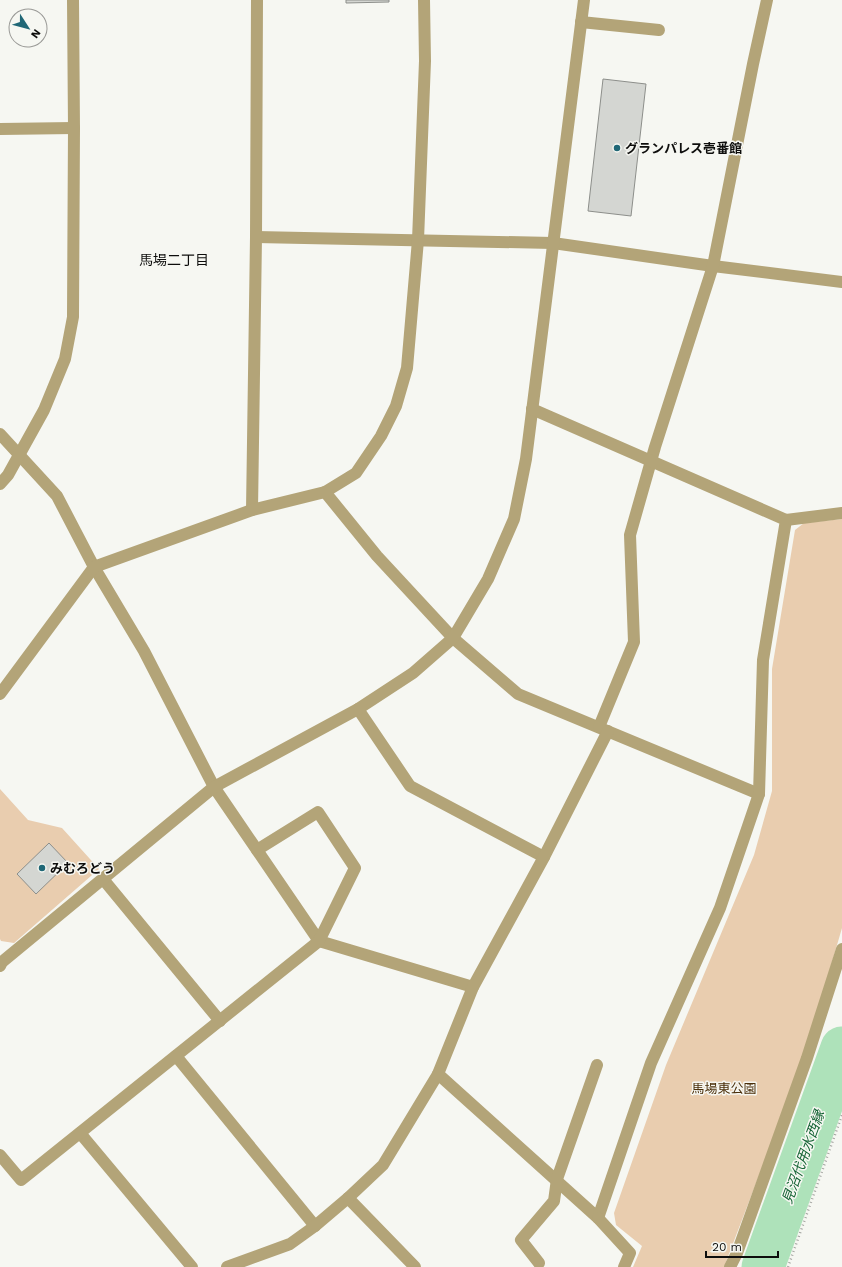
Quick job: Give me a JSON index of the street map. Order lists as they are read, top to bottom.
{
  "districts": ["馬場二丁目"],
  "water": ["見沼代用水西縁"],
  "parks": ["馬場東公園"],
  "places": ["グランパレス壱番館", "みむろどう"],
  "scale_bar": "20 m",
  "north": "bottom right"
}
